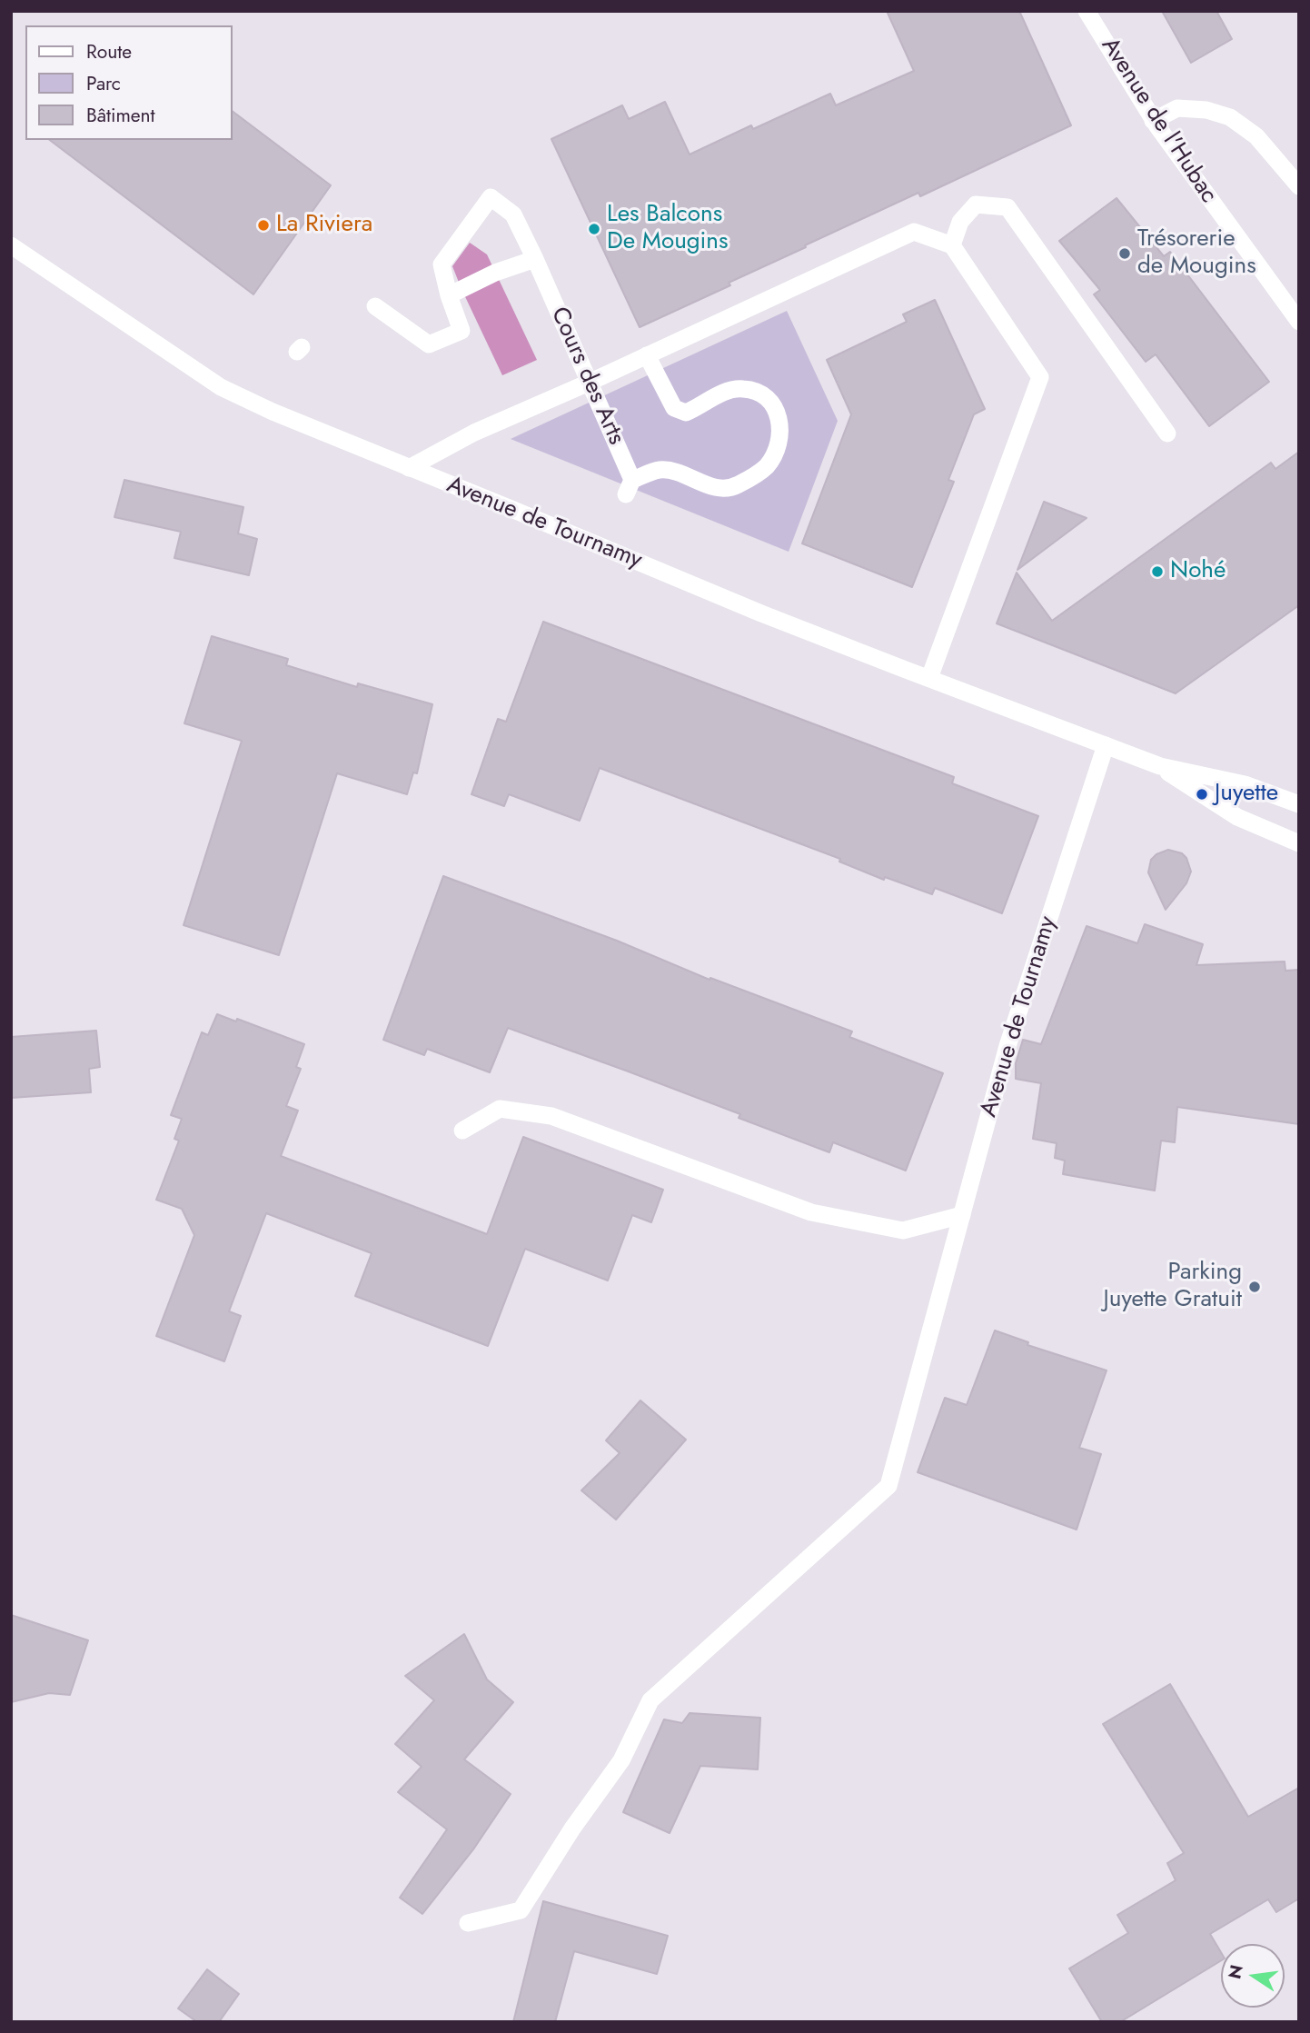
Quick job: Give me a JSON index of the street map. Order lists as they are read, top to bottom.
{
  "streets": {
    "street": ["Avenue de l'Hubac", "Cours des Arts", "Avenue de Tournamy"]
  },
  "places": [
    "La Riviera",
    "Les Balcons De Mougins",
    "Trésorerie de Mougins",
    "Nohé",
    "Juyette",
    "Parking Juyette Gratuit"
  ],
  "legend": ["Route", "Parc", "Bâtiment"],
  "north": "left"
}
